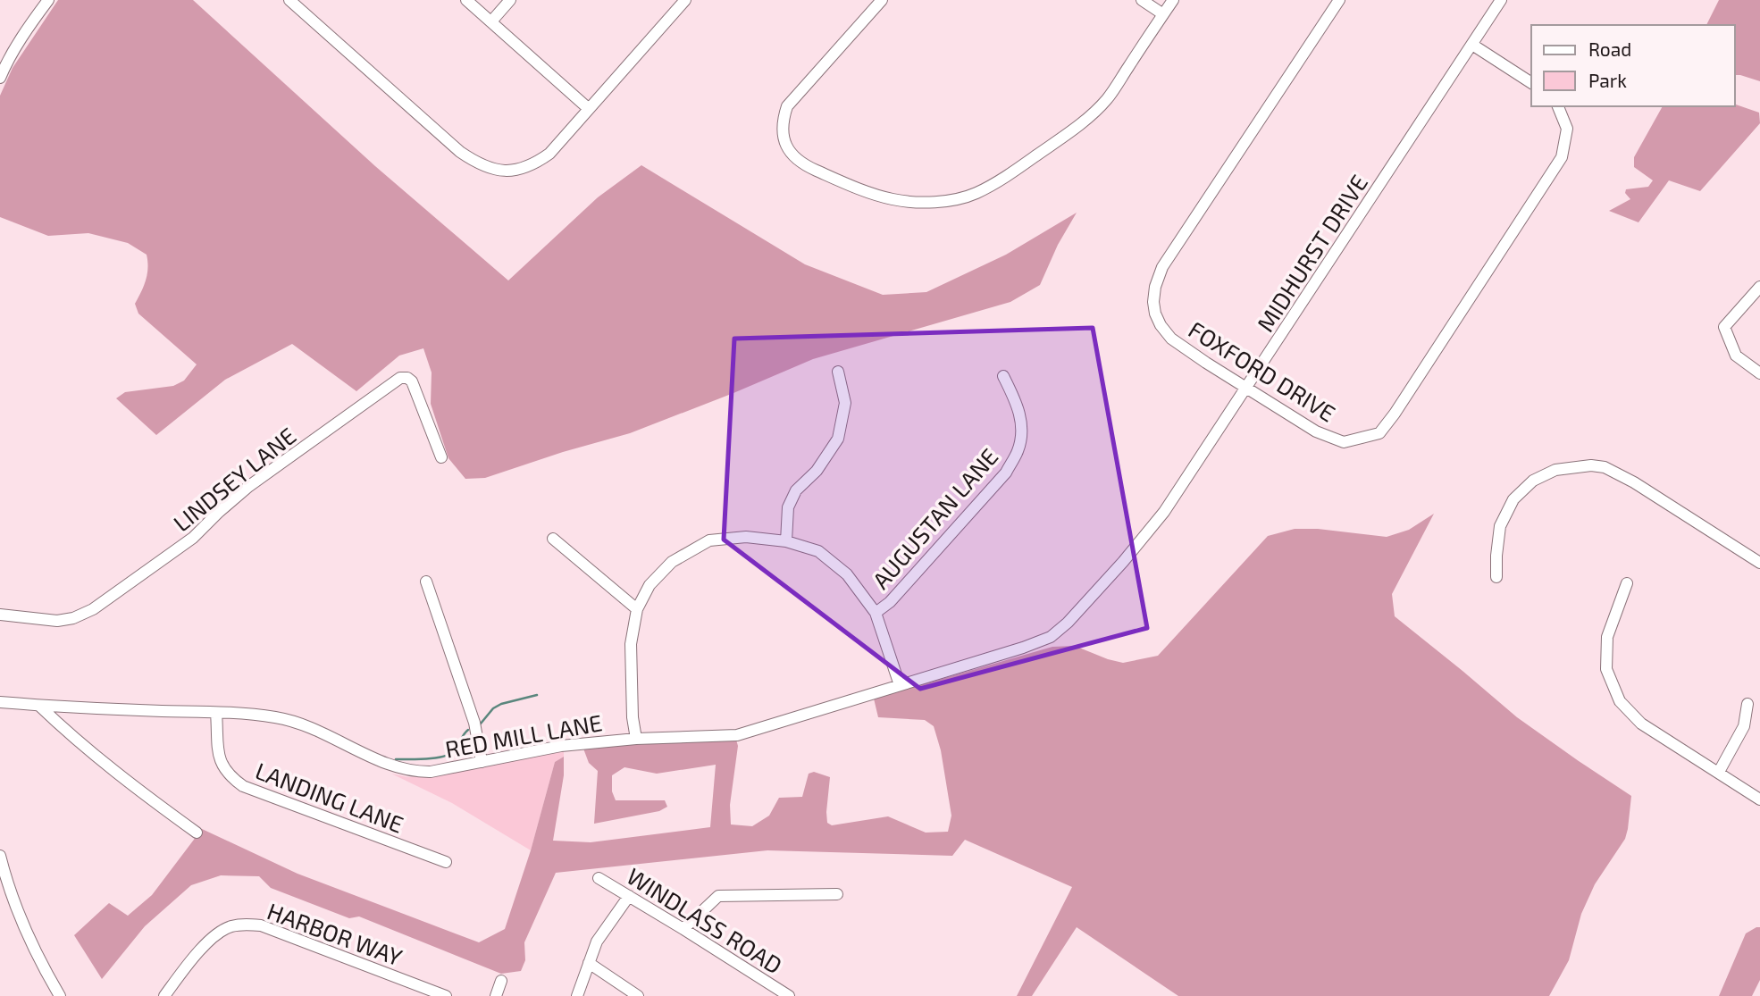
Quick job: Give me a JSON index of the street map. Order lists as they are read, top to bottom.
{
  "streets": {
    "street": [
      "MIDHURST DRIVE",
      "FOXFORD DRIVE",
      "LINDSEY LANE",
      "AUGUSTAN LANE",
      "RED MILL LANE",
      "LANDING LANE",
      "WINDLASS ROAD",
      "HARBOR WAY"
    ]
  },
  "crossings": [
    ["MIDHURST DRIVE", "FOXFORD DRIVE"],
    ["MIDHURST DRIVE", "RED MILL LANE"],
    ["RED MILL LANE", "LANDING LANE"]
  ],
  "legend": ["Road", "Park"]
}
